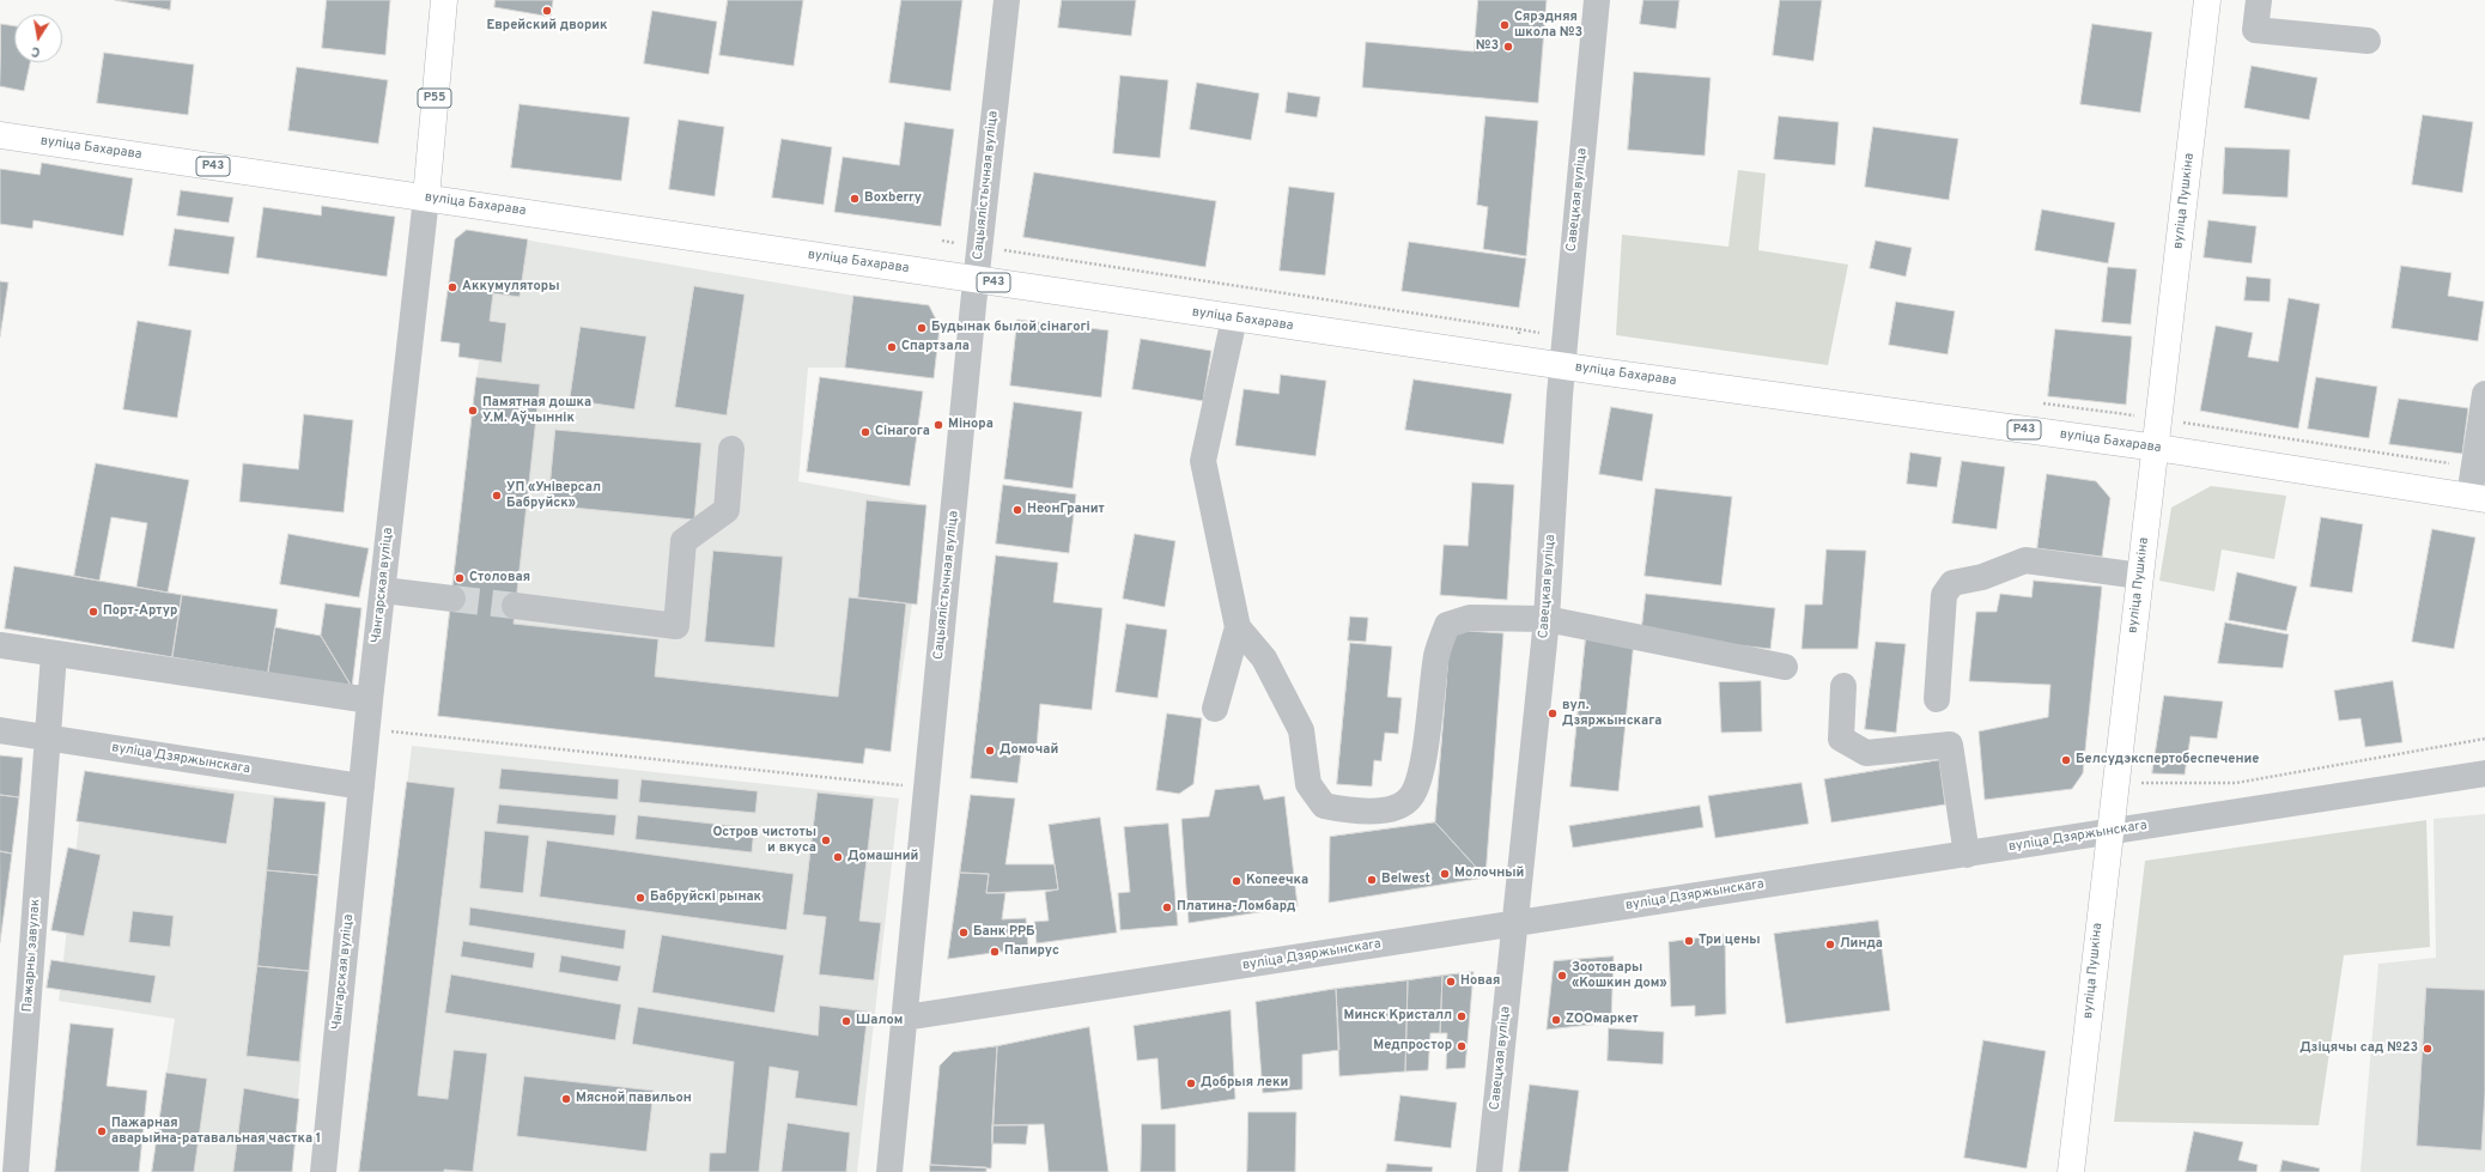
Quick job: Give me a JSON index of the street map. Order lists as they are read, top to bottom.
{
  "streets": {
    "main road": [
      "Р55",
      "вуліца Бахарава",
      "Р43",
      "вуліца Пушкіна",
      "Чангарская вуліца"
    ],
    "street": [
      "Сацыялістычная вуліца",
      "Савецкая вуліца",
      "вуліца Дзяржынскага",
      "Пажарны завулак"
    ]
  },
  "crossings": [
    ["вуліца Бахарава", "Сацыялістычная вуліца"],
    ["вуліца Бахарава", "Савецкая вуліца"],
    ["вуліца Бахарава", "вуліца Пушкіна"],
    ["вуліца Бахарава", "Чангарская вуліца"],
    ["Сацыялістычная вуліца", "вуліца Дзяржынскага"],
    ["Савецкая вуліца", "вуліца Дзяржынскага"],
    ["вуліца Пушкіна", "вуліца Дзяржынскага"],
    ["Чангарская вуліца", "вуліца Дзяржынскага"],
    ["вуліца Дзяржынскага", "Пажарны завулак"]
  ],
  "places": [
    "Еврейский дворик",
    "Сярэдняя школа №3",
    "№3",
    "Boxberry",
    "Аккумуляторы",
    "Будынак былой сінагогі",
    "Спартзала",
    "Памятная дошка У.М. Аўчыннік",
    "Мінора",
    "Сінагога",
    "УП «Універсал Бабруйск»",
    "НеонГранит",
    "Столовая",
    "Порт-Артур",
    "вул. Дзяржынскага",
    "Домочай",
    "Белсудэкспертобеспечение",
    "Остров чистоты и вкуса",
    "Домашний",
    "Молочный",
    "Belwest",
    "Копеечка",
    "Бабруйскі рынак",
    "Платина-Ломбард",
    "Банк РРБ",
    "Три цены",
    "Линда",
    "Папирус",
    "Зоотовары «Кошкин дом»",
    "Новая",
    "Минск Кристалл",
    "ZOOмаркет",
    "Шалом",
    "Медпростор",
    "Дзіцячы сад №23",
    "Добрыя леки",
    "Мясной павильон",
    "Пажарная аварыйна-ратавальная частка 1"
  ],
  "north": "bottom"
}
